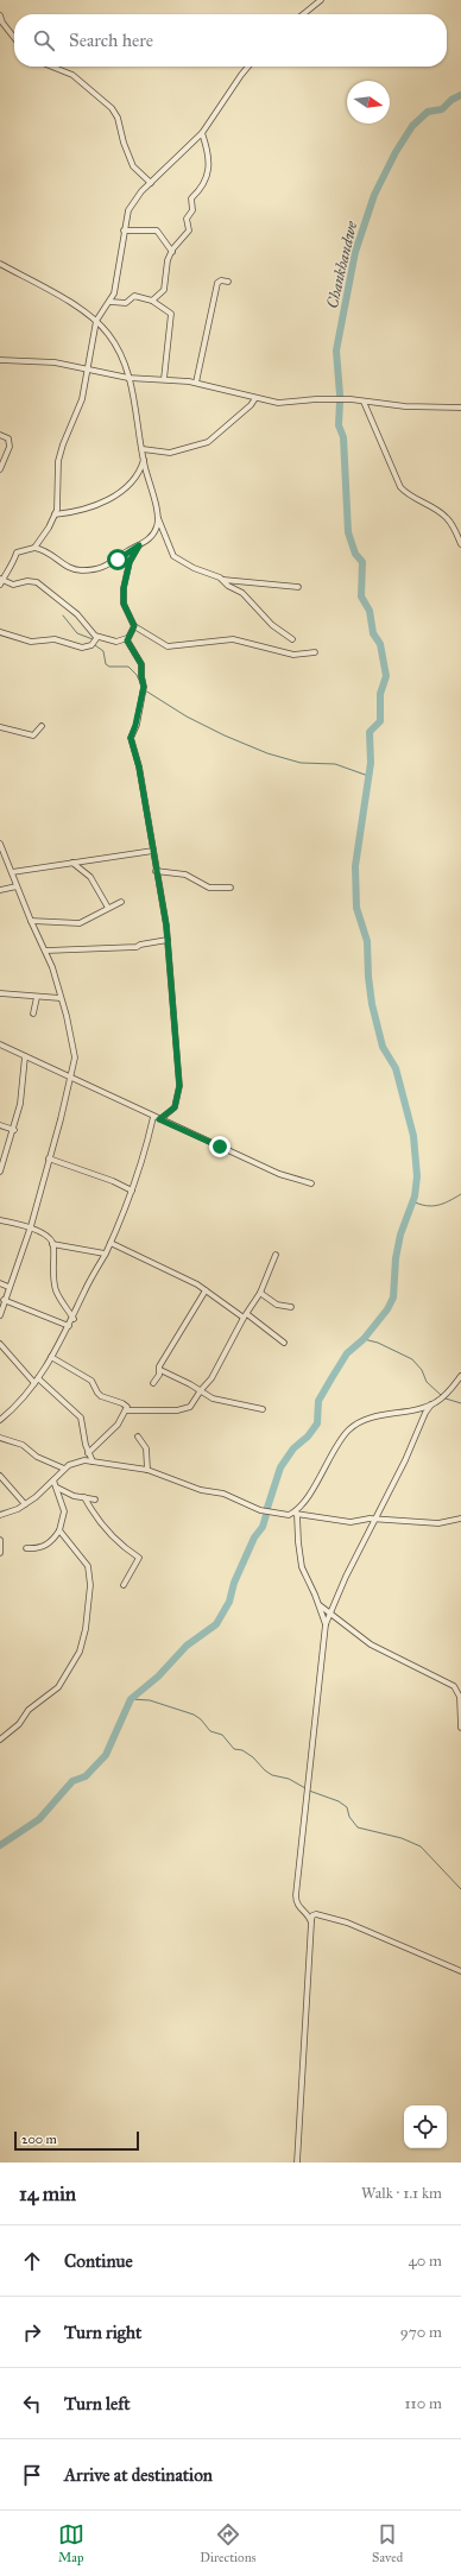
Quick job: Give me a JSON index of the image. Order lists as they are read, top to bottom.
{
  "water": ["Chankhandwe"],
  "scale_bar": "200 m",
  "north": "right",
  "page": {
    "search": "Search here",
    "scale": "200 m",
    "heading": ["14 min", "Walk · 1.1 km"],
    "list": [
      ["Continue", "40 m"],
      ["Turn right", "970 m"],
      ["Turn left", "110 m"],
      "Arrive at destination"
    ],
    "nav": ["Map", "Directions", "Saved"]
  }
}
